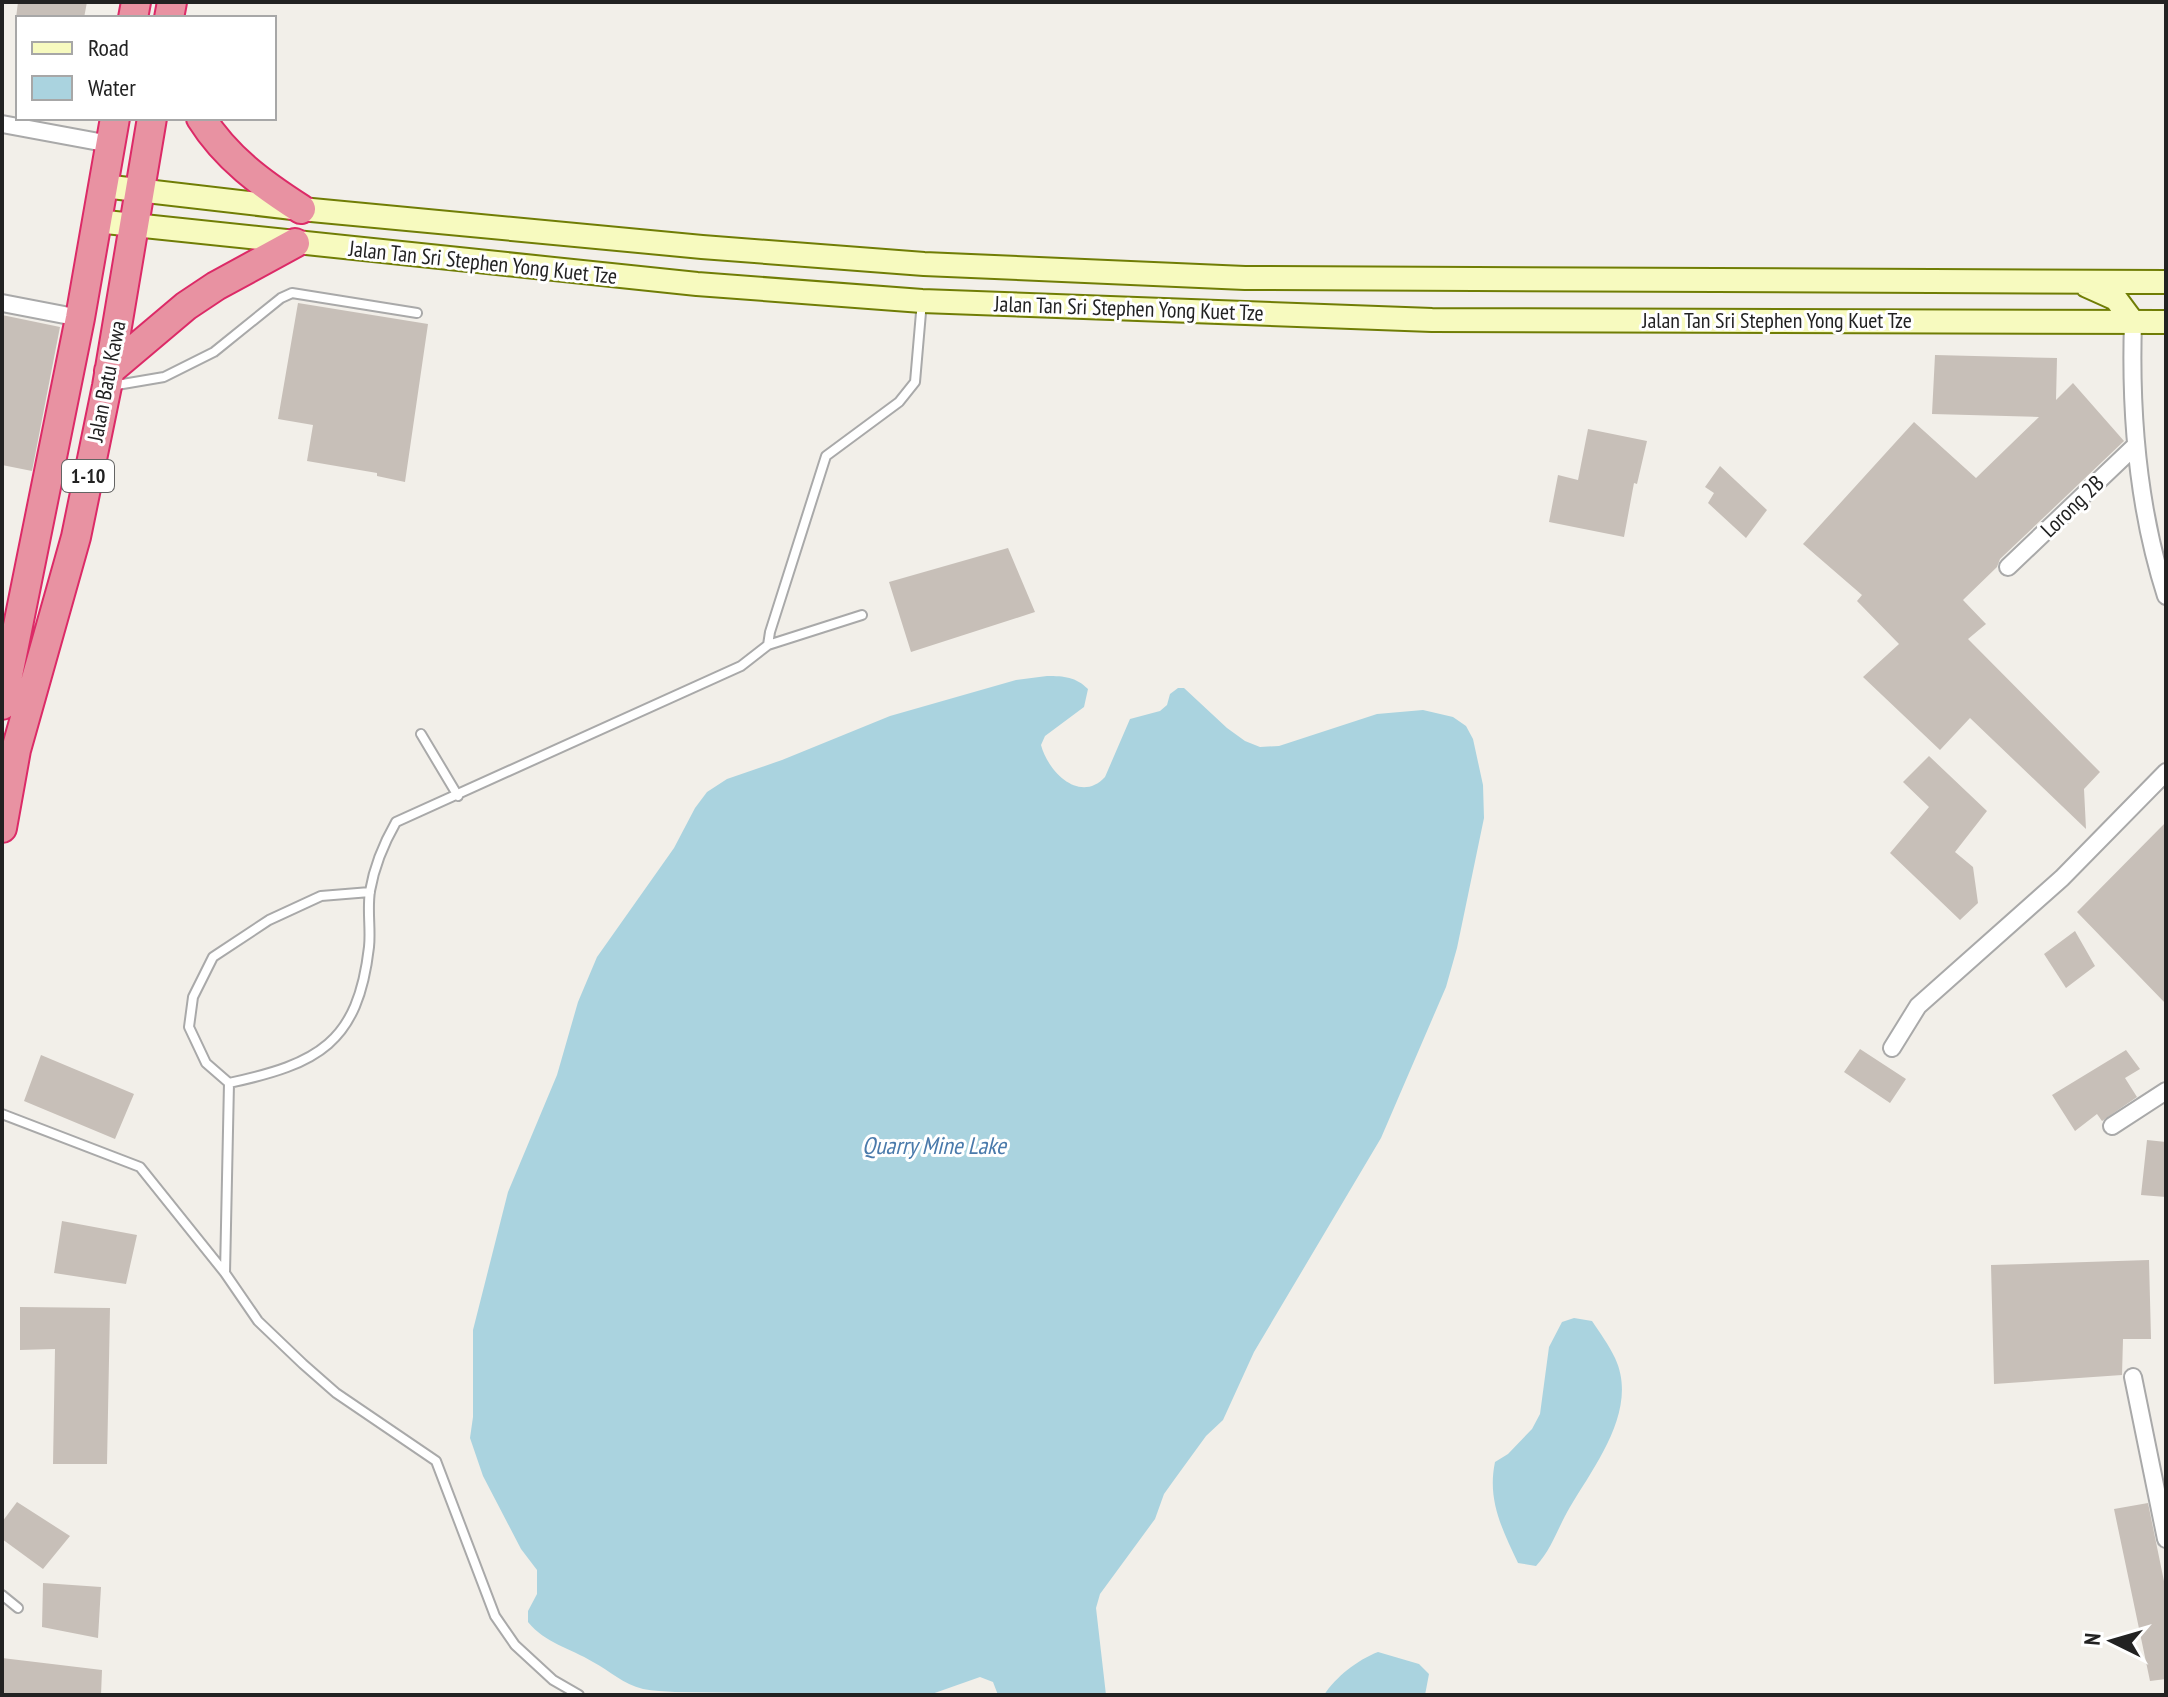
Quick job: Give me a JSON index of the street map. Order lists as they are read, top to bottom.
{
  "streets": {
    "highway": ["Jalan Batu Kawa", "1-10"],
    "main road": ["Jalan Tan Sri Stephen Yong Kuet Tze"],
    "street": ["Lorong 2B"]
  },
  "crossings": [
    ["Jalan Tan Sri Stephen Yong Kuet Tze", "Jalan Batu Kawa"]
  ],
  "water": ["Quarry Mine Lake"],
  "legend": ["Road", "Water"],
  "north": "left"
}
